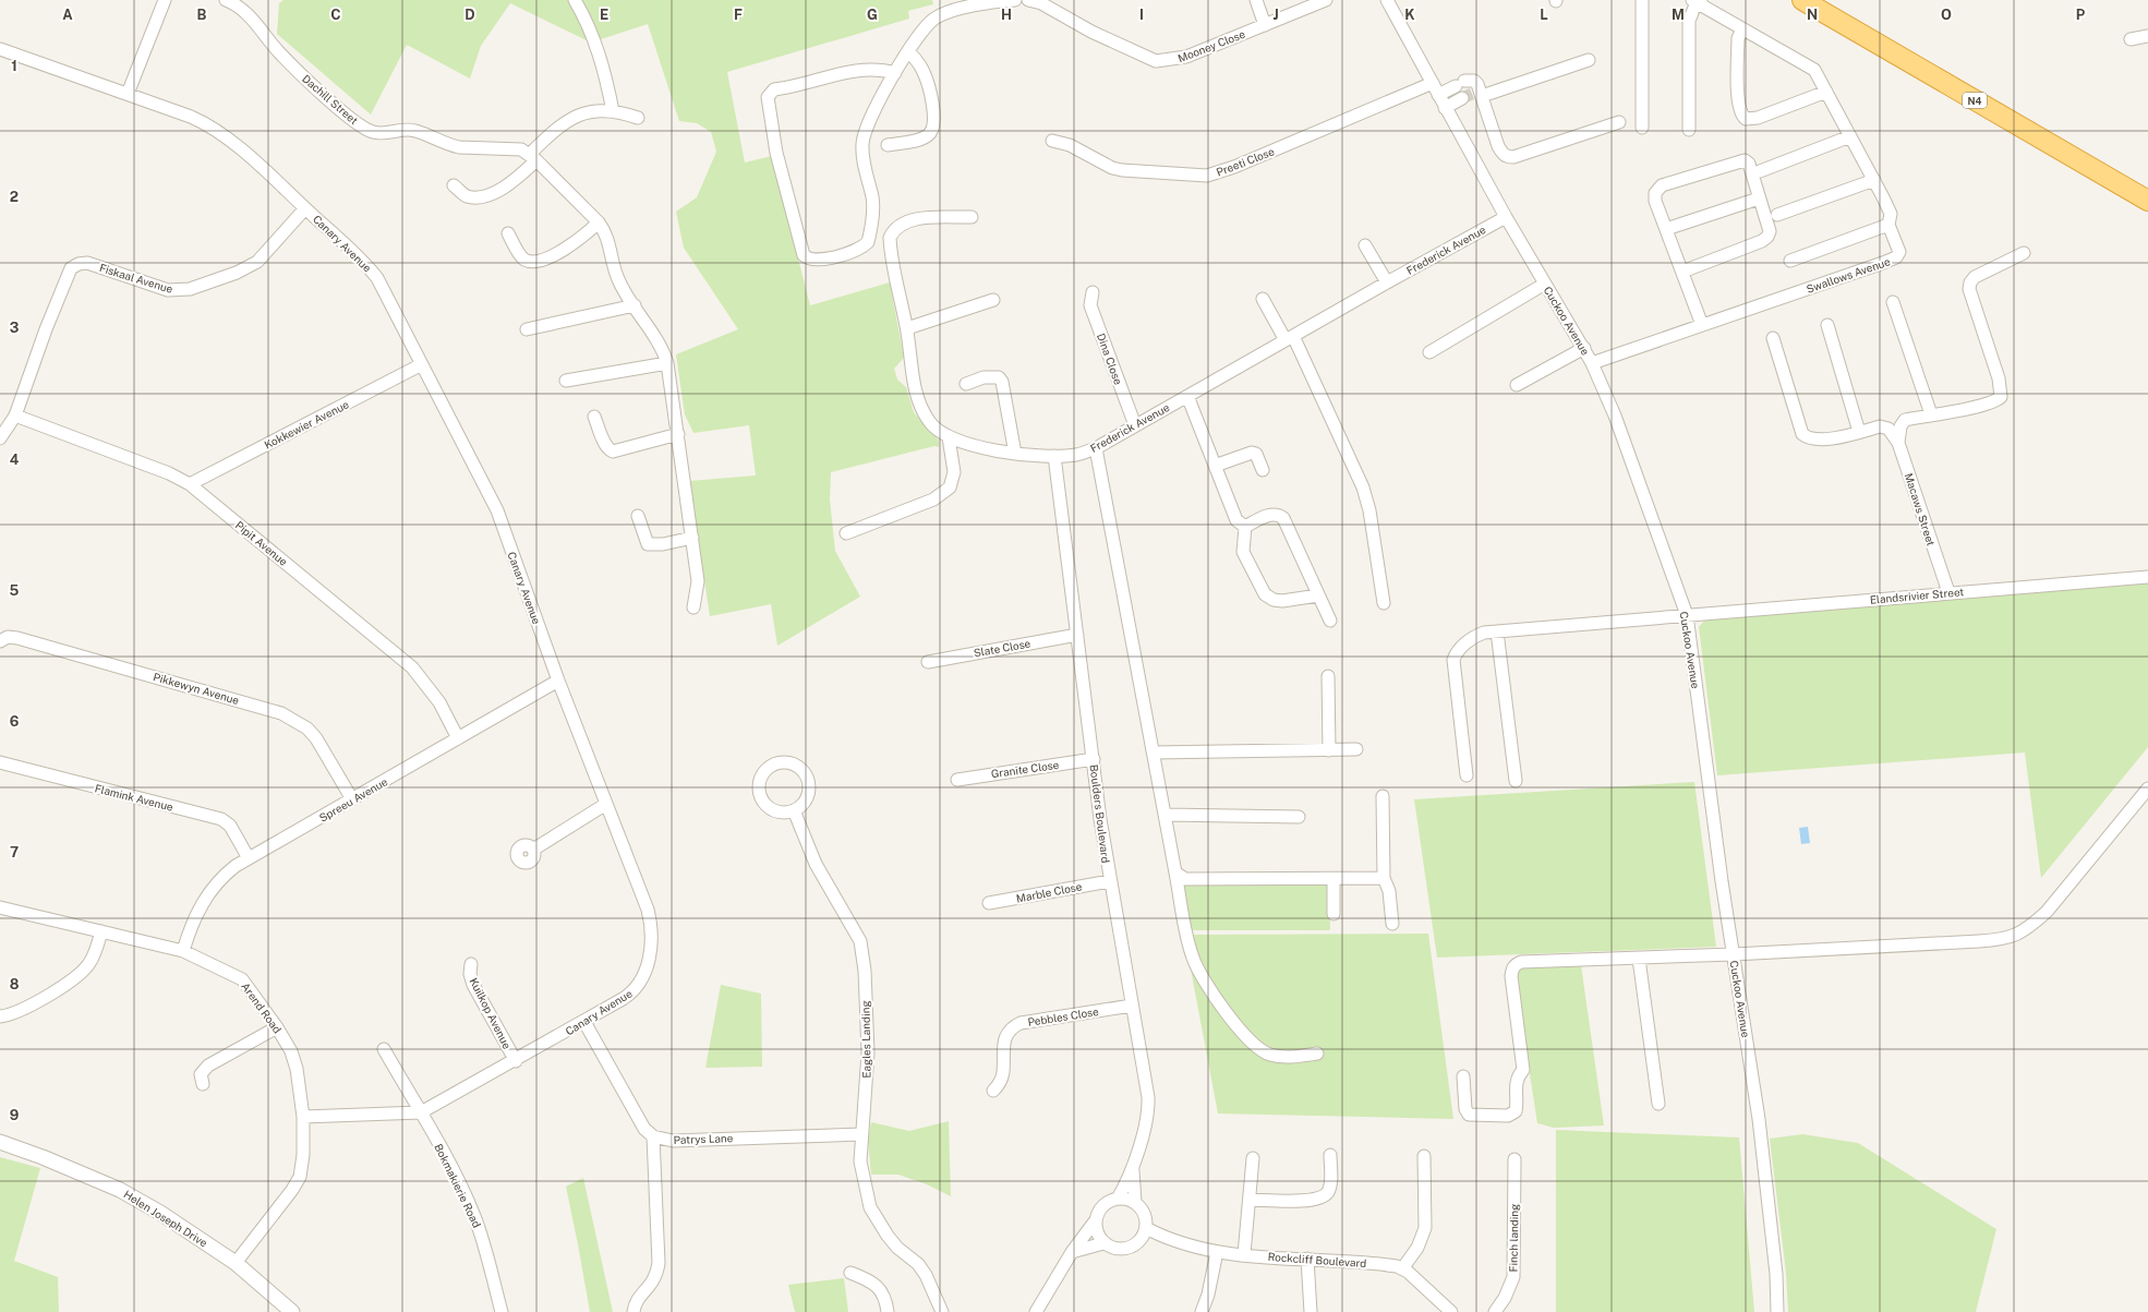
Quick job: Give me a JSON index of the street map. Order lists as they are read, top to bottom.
{
  "streets": {
    "highway": ["N4"],
    "street": [
      "Mooney Close",
      "Dachill Street",
      "Preeti Close",
      "Canary Avenue",
      "Frederick Avenue",
      "Swallows Avenue",
      "Fiskaal Avenue",
      "Cuckoo Avenue",
      "Dina Close",
      "Kokkewier Avenue",
      "Macaws Street",
      "Pipit Avenue",
      "Elandsrivier Street",
      "Slate Close",
      "Pikkewyn Avenue",
      "Granite Close",
      "Flamink Avenue",
      "Spreeu Avenue",
      "Boulders Boulevard",
      "Marble Close",
      "Arend Road",
      "Kuilkop Avenue",
      "Pebbles Close",
      "Eagles Landing",
      "Patrys Lane",
      "Bokmakierie Road",
      "Helen Joseph Drive",
      "Finch landing",
      "Rockcliff Boulevard"
    ]
  },
  "crossings": [
    ["Preeti Close", "Cuckoo Avenue"],
    ["Canary Avenue", "Fiskaal Avenue"],
    ["Canary Avenue", "Kokkewier Avenue"],
    ["Canary Avenue", "Spreeu Avenue"],
    ["Canary Avenue", "Arend Road"],
    ["Canary Avenue", "Kuilkop Avenue"],
    ["Canary Avenue", "Bokmakierie Road"],
    ["Frederick Avenue", "Cuckoo Avenue"],
    ["Frederick Avenue", "Dina Close"],
    ["Frederick Avenue", "Boulders Boulevard"],
    ["Swallows Avenue", "Cuckoo Avenue"],
    ["Fiskaal Avenue", "Pipit Avenue"],
    ["Cuckoo Avenue", "Elandsrivier Street"],
    ["Kokkewier Avenue", "Pipit Avenue"],
    ["Macaws Street", "Elandsrivier Street"],
    ["Pipit Avenue", "Spreeu Avenue"],
    ["Slate Close", "Boulders Boulevard"],
    ["Pikkewyn Avenue", "Spreeu Avenue"],
    ["Granite Close", "Boulders Boulevard"],
    ["Flamink Avenue", "Spreeu Avenue"],
    ["Spreeu Avenue", "Arend Road"],
    ["Boulders Boulevard", "Marble Close"],
    ["Boulders Boulevard", "Pebbles Close"],
    ["Boulders Boulevard", "Rockcliff Boulevard"],
    ["Arend Road", "Helen Joseph Drive"],
    ["Eagles Landing", "Patrys Lane"]
  ],
  "grid": {
    "columns": [
      "A",
      "B",
      "C",
      "D",
      "E",
      "F",
      "G",
      "H",
      "I",
      "J",
      "K",
      "L",
      "M",
      "N",
      "O",
      "P"
    ],
    "rows": [
      "1",
      "2",
      "3",
      "4",
      "5",
      "6",
      "7",
      "8",
      "9"
    ]
  }
}
